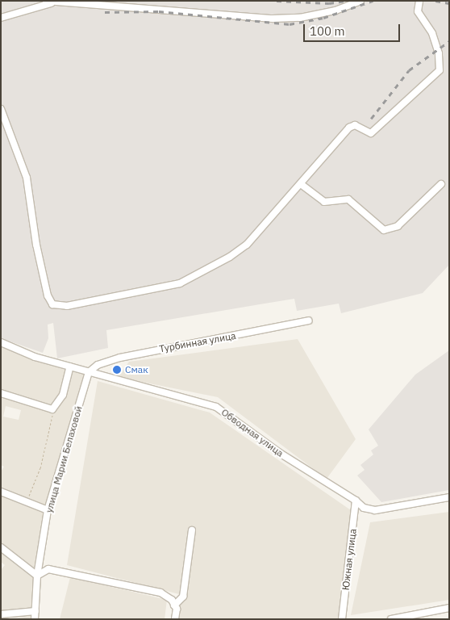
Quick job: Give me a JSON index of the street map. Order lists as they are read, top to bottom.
{
  "streets": {
    "street": [
      "Турбинная улица",
      "Обводная улица",
      "улица Марии Белаховой",
      "Южная улица"
    ]
  },
  "crossings": [
    ["Турбинная улица", "Обводная улица"],
    ["Турбинная улица", "улица Марии Белаховой"],
    ["Обводная улица", "улица Марии Белаховой"],
    ["Обводная улица", "Южная улица"]
  ],
  "places": ["Смак"],
  "scale_bar": "100 m"
}
